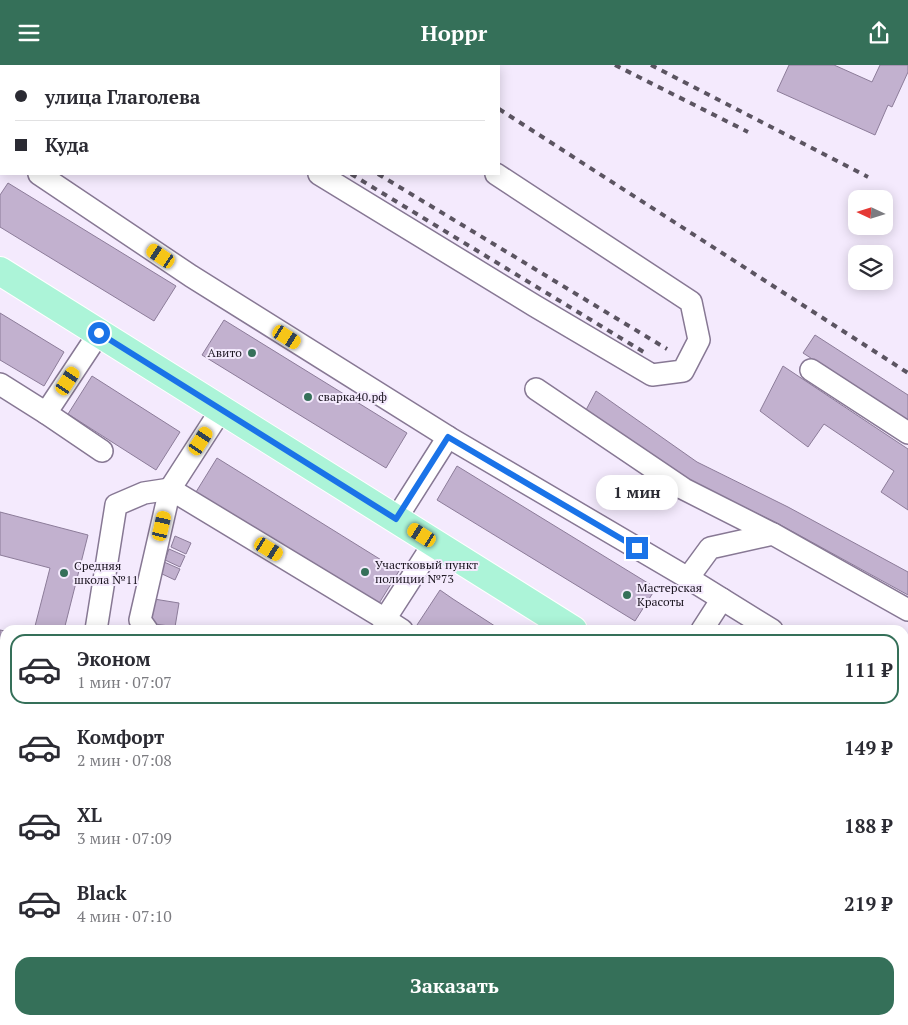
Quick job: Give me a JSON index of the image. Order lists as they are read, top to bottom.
{
  "places": [
    "Авито",
    "сварка40.рф",
    "Участковый пункт полиции №73",
    "Средняя школа №11",
    "Мастерская Красоты"
  ],
  "north": "left",
  "page": {
    "header": "Hoppr",
    "banner": ["улица Глаголева", "Куда"],
    "bubble": "1 мин",
    "list": [
      {
        "name": "Эконом",
        "note": "1 мин · 07:07",
        "value": "111 ₽"
      },
      {
        "name": "Комфорт",
        "note": "2 мин · 07:08",
        "value": "149 ₽"
      },
      {
        "name": "XL",
        "note": "3 мин · 07:09",
        "value": "188 ₽"
      },
      {
        "name": "Black",
        "note": "4 мин · 07:10",
        "value": "219 ₽"
      }
    ],
    "buttons": "Заказать"
  }
}
